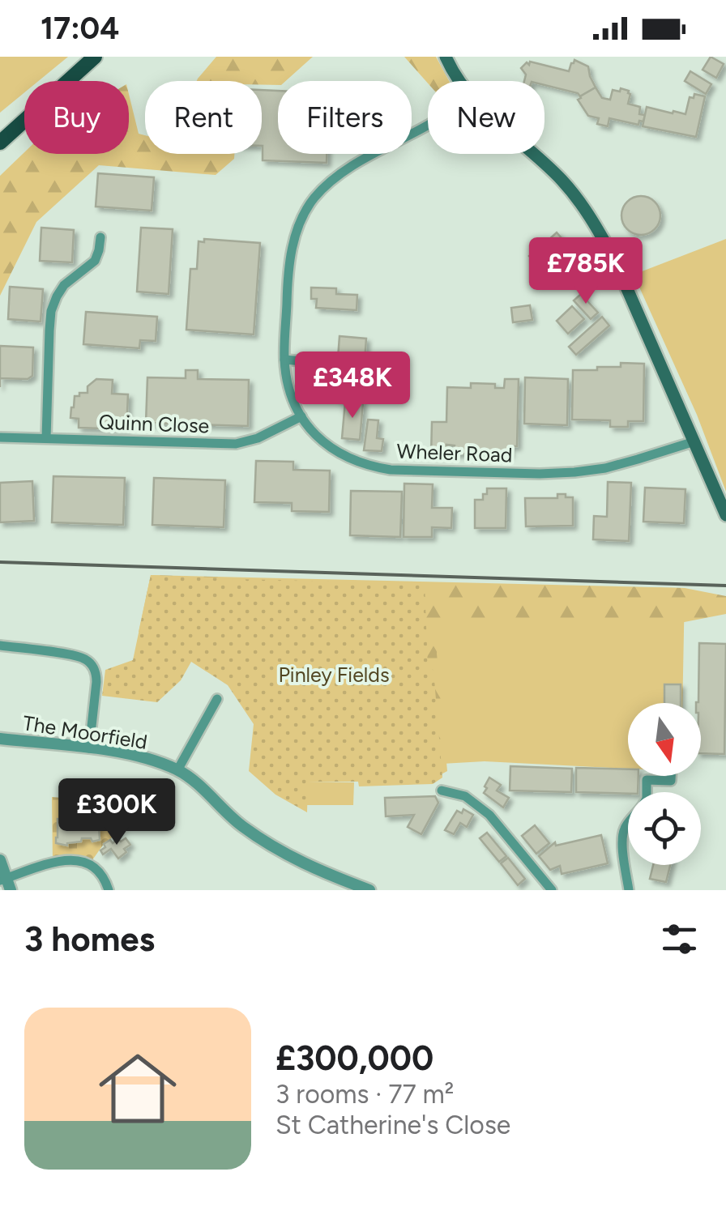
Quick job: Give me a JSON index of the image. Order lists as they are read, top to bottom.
{
  "streets": {
    "street": ["Quinn Close", "Wheler Road", "The Moorfield"]
  },
  "crossings": [
    ["Quinn Close", "Wheler Road"]
  ],
  "parks": ["Pinley Fields"],
  "north": "bottom",
  "page": {
    "status": "17:04",
    "chip": [
      "Buy",
      "Rent",
      "Filters",
      "New"
    ],
    "price": ["£785K", "£348K", "£300K"],
    "heading": "3 homes",
    "list": [
      {
        "name": "£300,000",
        "note": "3 rooms · 77 m² · St Catherine's Close"
      }
    ]
  }
}
